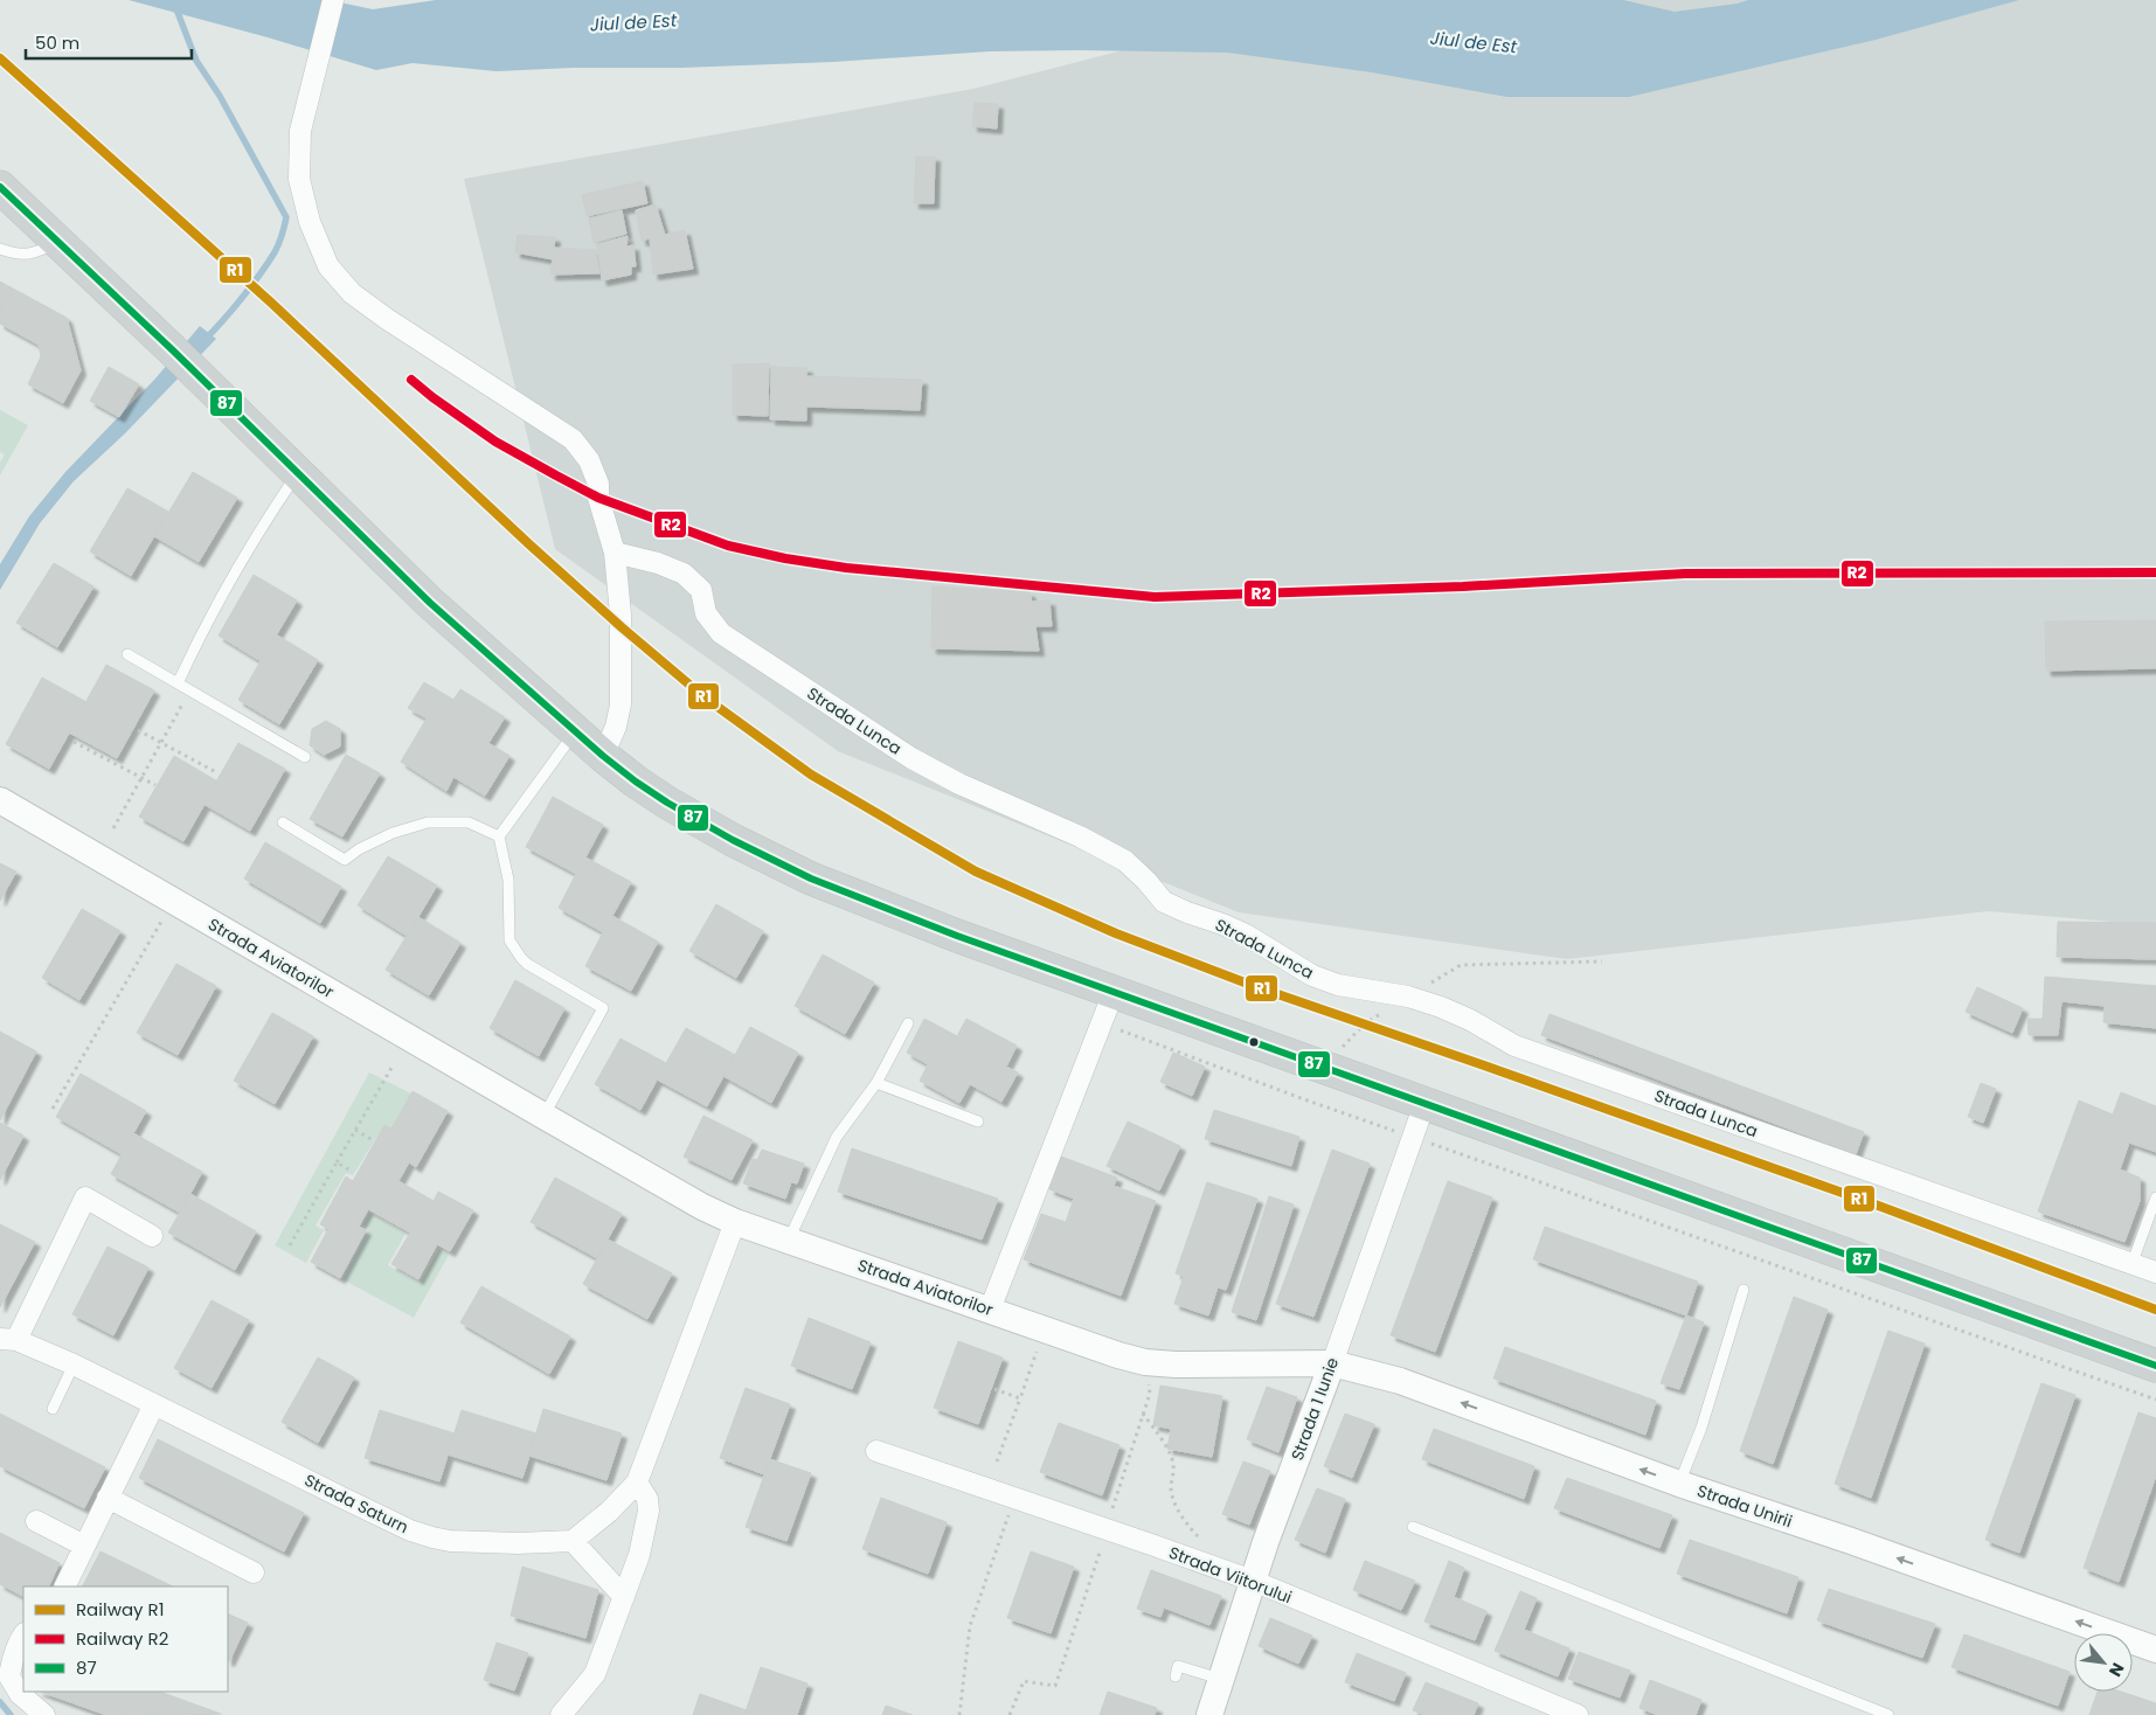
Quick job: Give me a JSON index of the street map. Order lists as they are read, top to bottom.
{
  "streets": {
    "street": [
      "Strada Lunca",
      "Strada Aviatorilor",
      "Strada 1 Iunie",
      "Strada Saturn",
      "Strada Unirii",
      "Strada Viitorului"
    ]
  },
  "crossings": [
    ["Strada Aviatorilor", "Strada 1 Iunie"],
    ["Strada Aviatorilor", "Strada Unirii"],
    ["Strada 1 Iunie", "Strada Unirii"],
    ["Strada 1 Iunie", "Strada Viitorului"]
  ],
  "one_way": ["Strada Unirii"],
  "water": ["Jiul de Est"],
  "lines": ["rail line R1", "transit line 87", "rail line R2"],
  "legend": ["Railway R1", "Railway R2", "87"],
  "scale_bar": "50 m",
  "north": "bottom right"
}
